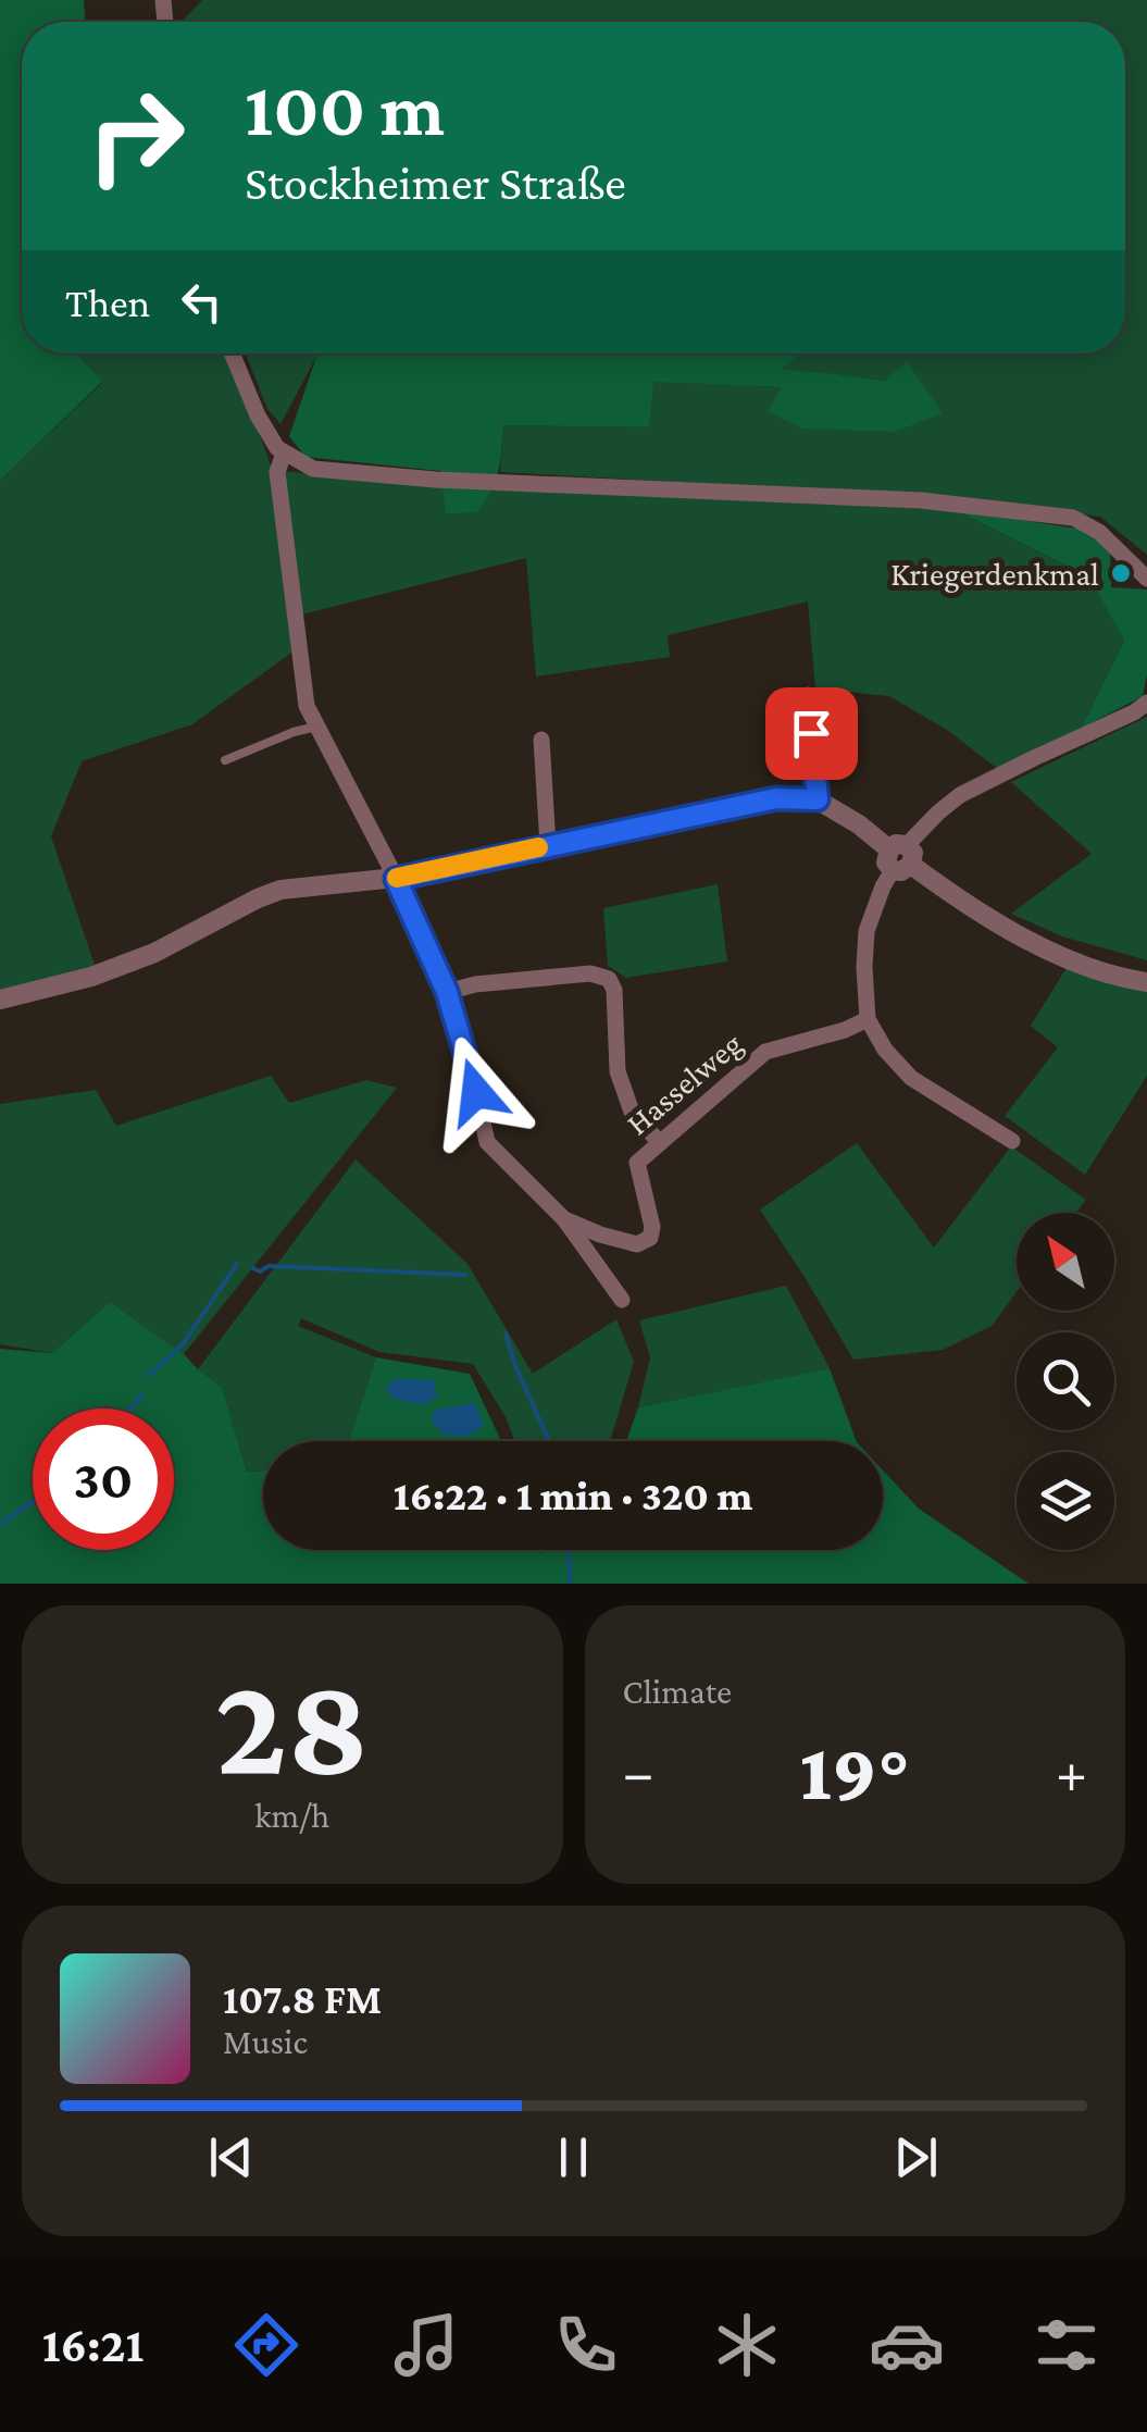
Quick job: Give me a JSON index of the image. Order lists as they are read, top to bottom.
{
  "streets": {
    "street": ["Hasselweg"]
  },
  "places": ["Kriegerdenkmal"],
  "north": "top left",
  "page": {
    "turn": ["100 m", "Stockheimer Straße"],
    "then": "Then",
    "limit": "30",
    "trip": "16:22 · 1 min · 320 m",
    "tile": [
      ["28", "km/h"],
      "Climate"
    ],
    "heat": ["−", "19°", "+"],
    "song": ["107.8 FM", "Music"],
    "tabs": "16:21"
  }
}
